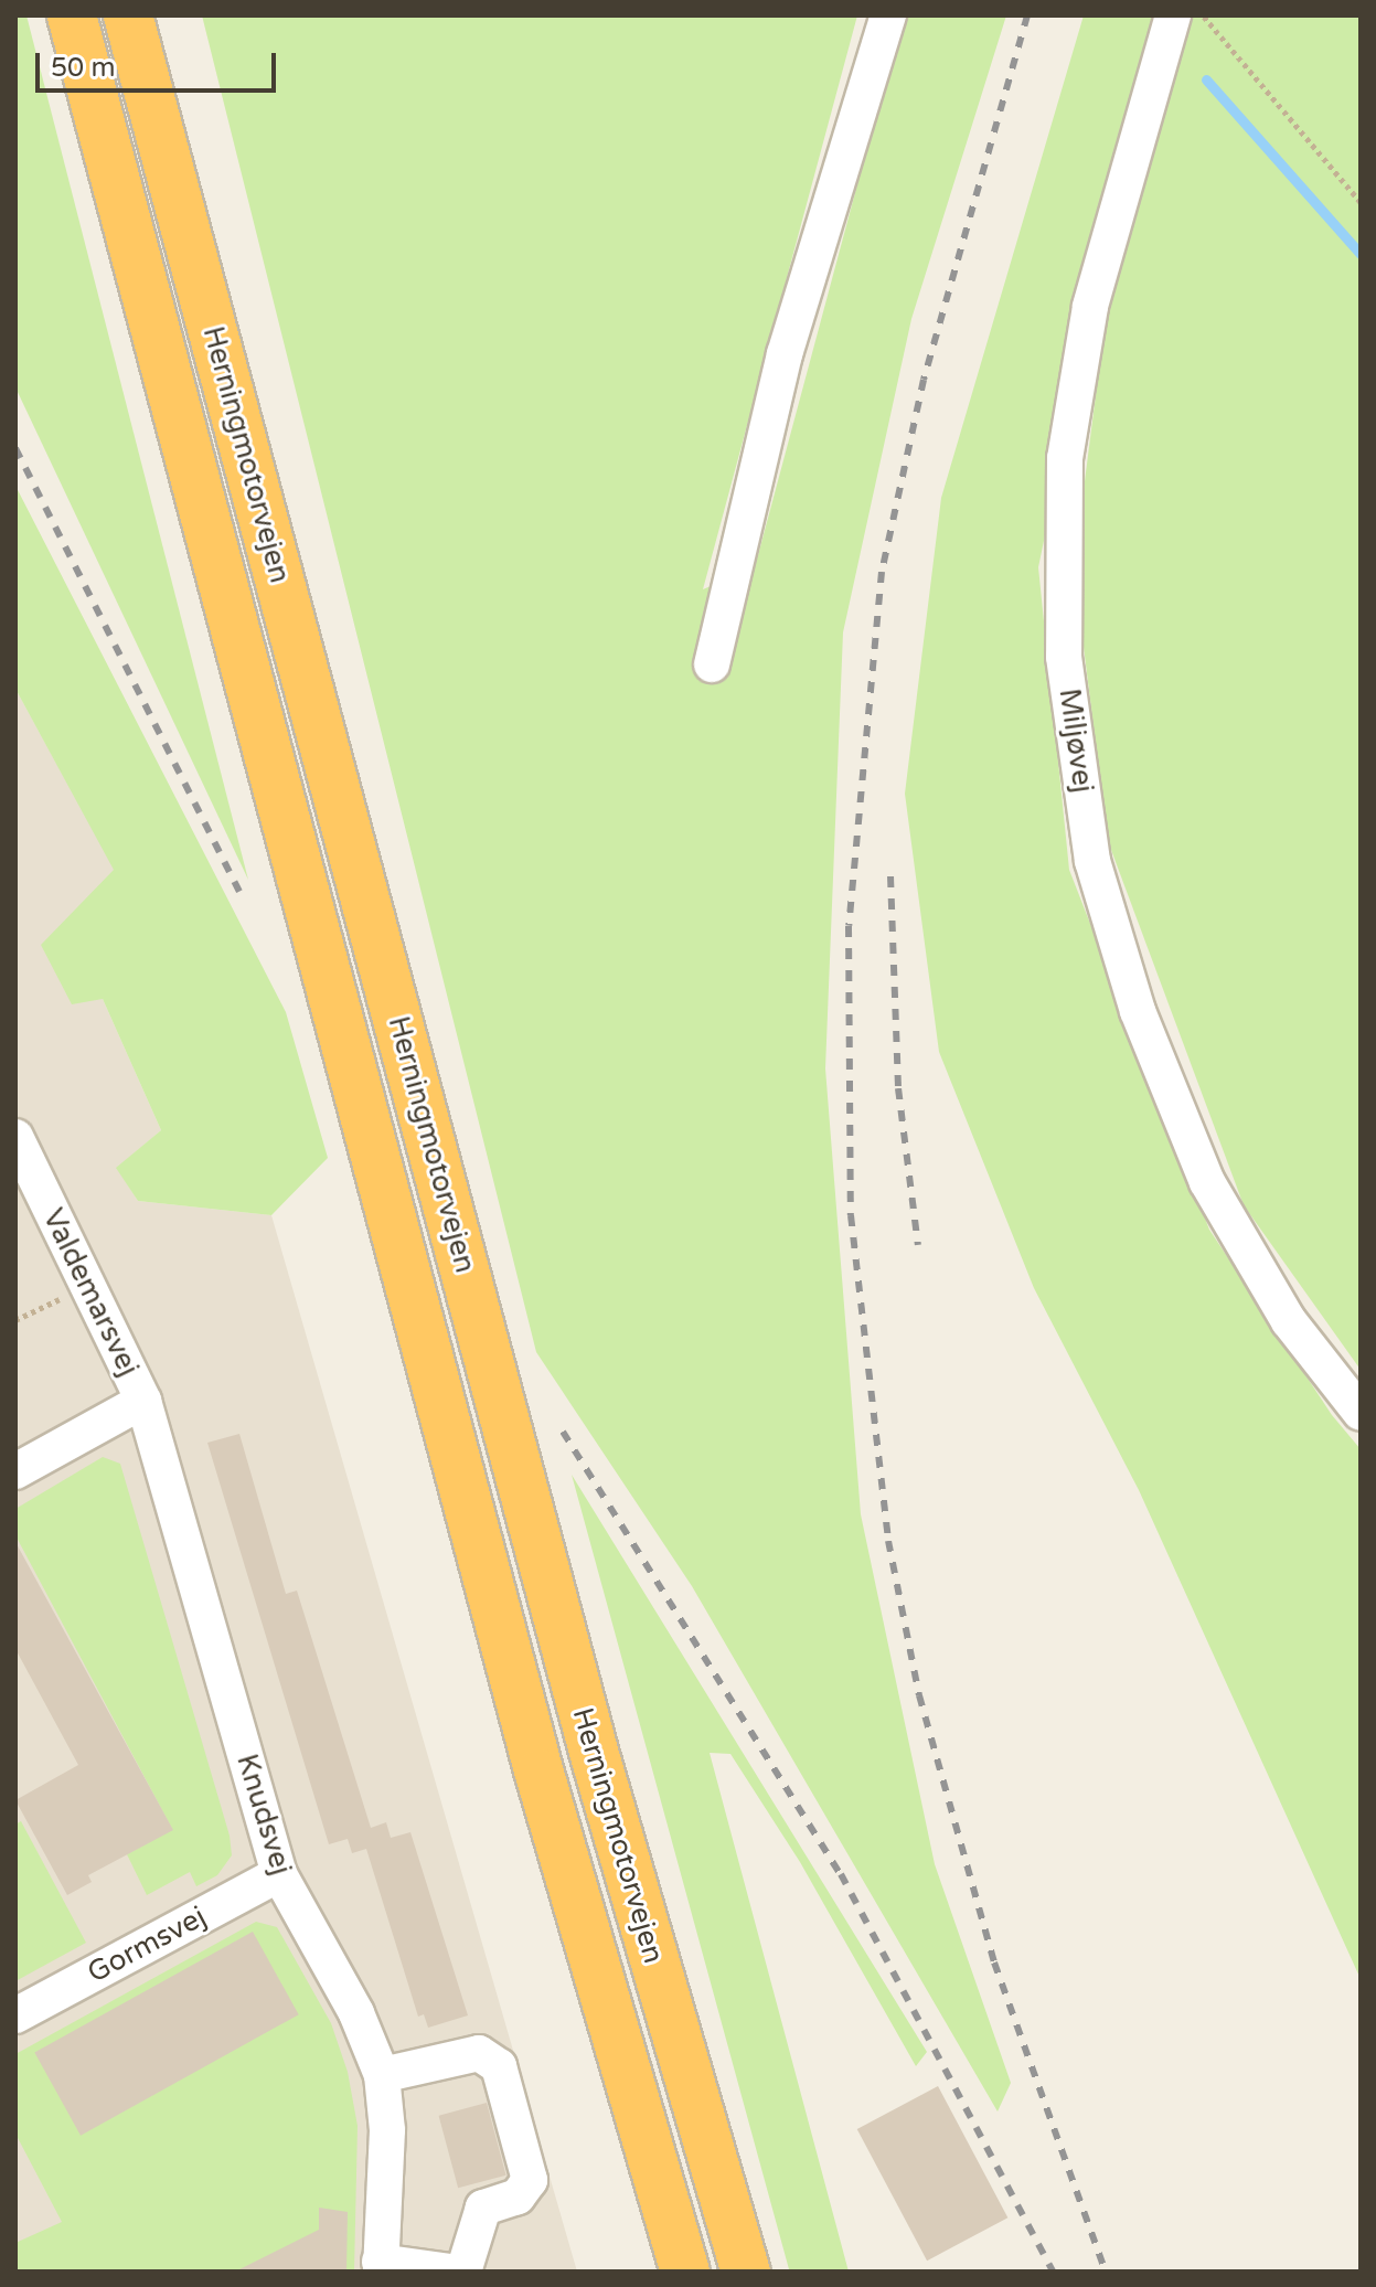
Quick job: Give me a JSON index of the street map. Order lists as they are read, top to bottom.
{
  "streets": {
    "highway": ["Herningmotorvejen"],
    "street": [
      "Miljøvej",
      "Valdemarsvej",
      "Knudsvej",
      "Gormsvej"
    ]
  },
  "crossings": [
    ["Valdemarsvej", "Knudsvej"],
    ["Knudsvej", "Gormsvej"]
  ],
  "scale_bar": "50 m"
}
